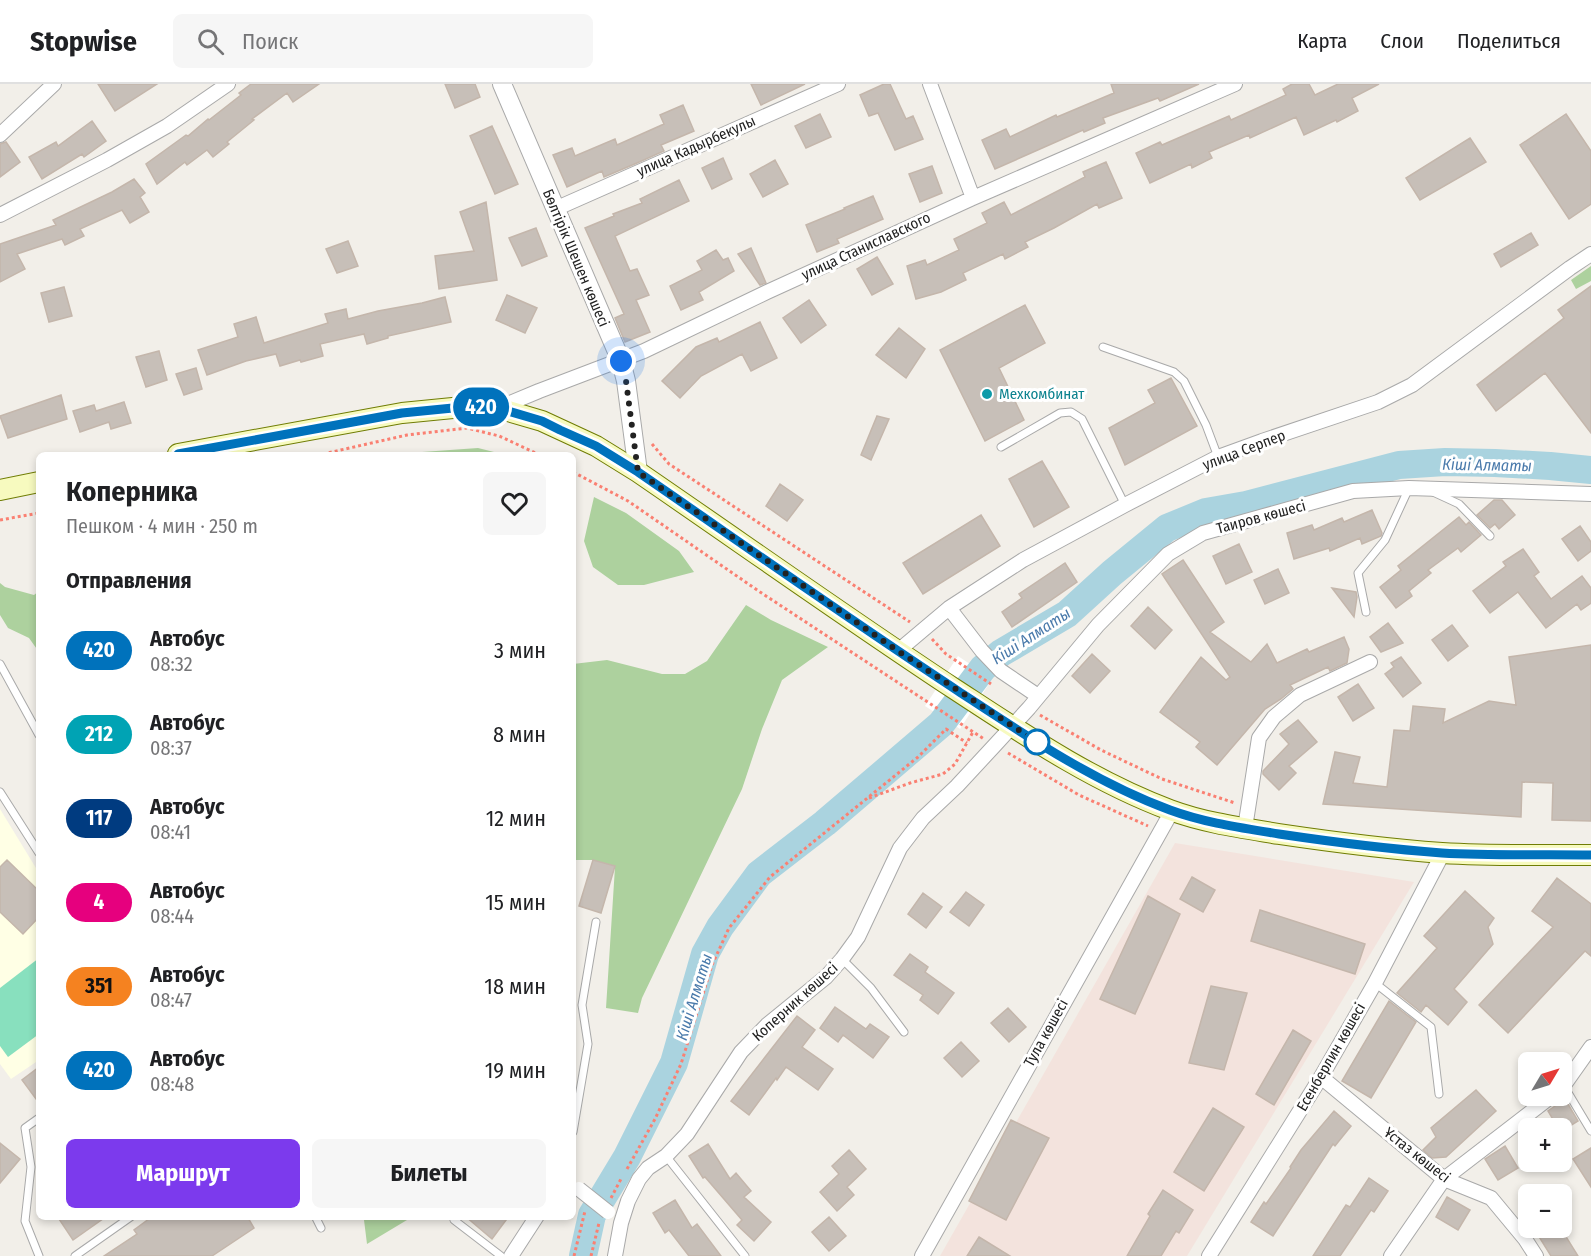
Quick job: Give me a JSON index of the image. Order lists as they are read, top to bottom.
{
  "streets": {
    "street": [
      "улица Кадырбекулы",
      "улица Станиславского",
      "Бөлтірік Шешен көшесі",
      "улица Серпер",
      "Таиров көшесі",
      "Коперник көшесі",
      "Тула көшесі",
      "Есенберлин көшесі",
      "Ұстаз көшесі"
    ]
  },
  "crossings": [
    ["улица Кадырбекулы", "Бөлтірік Шешен көшесі"],
    ["улица Станиславского", "Бөлтірік Шешен көшесі"],
    ["Таиров көшесі", "Коперник көшесі"],
    ["Есенберлин көшесі", "Ұстаз көшесі"]
  ],
  "water": ["Кіші Алматы"],
  "places": ["Мехкомбинат"],
  "lines": ["bus line 420"],
  "north": "top right",
  "page": {
    "header": "Stopwise",
    "search": "Поиск",
    "nav": ["Карта", "Слои", "Поделиться"],
    "on_map": "420",
    "heading": [
      ["Коперника", "Пешком · 4 мин · 250 m"],
      "Отправления"
    ],
    "list": [
      {
        "mark": "420",
        "name": "Автобус",
        "note": "08:32",
        "value": "3 мин"
      },
      {
        "mark": "212",
        "name": "Автобус",
        "note": "08:37",
        "value": "8 мин"
      },
      {
        "mark": "117",
        "name": "Автобус",
        "note": "08:41",
        "value": "12 мин"
      },
      {
        "mark": "4",
        "name": "Автобус",
        "note": "08:44",
        "value": "15 мин"
      },
      {
        "mark": "351",
        "name": "Автобус",
        "note": "08:47",
        "value": "18 мин"
      },
      {
        "mark": "420",
        "name": "Автобус",
        "note": "08:48",
        "value": "19 мин"
      }
    ],
    "map_buttons": ["+", "−"],
    "buttons": ["Маршрут", "Билеты"]
  }
}
